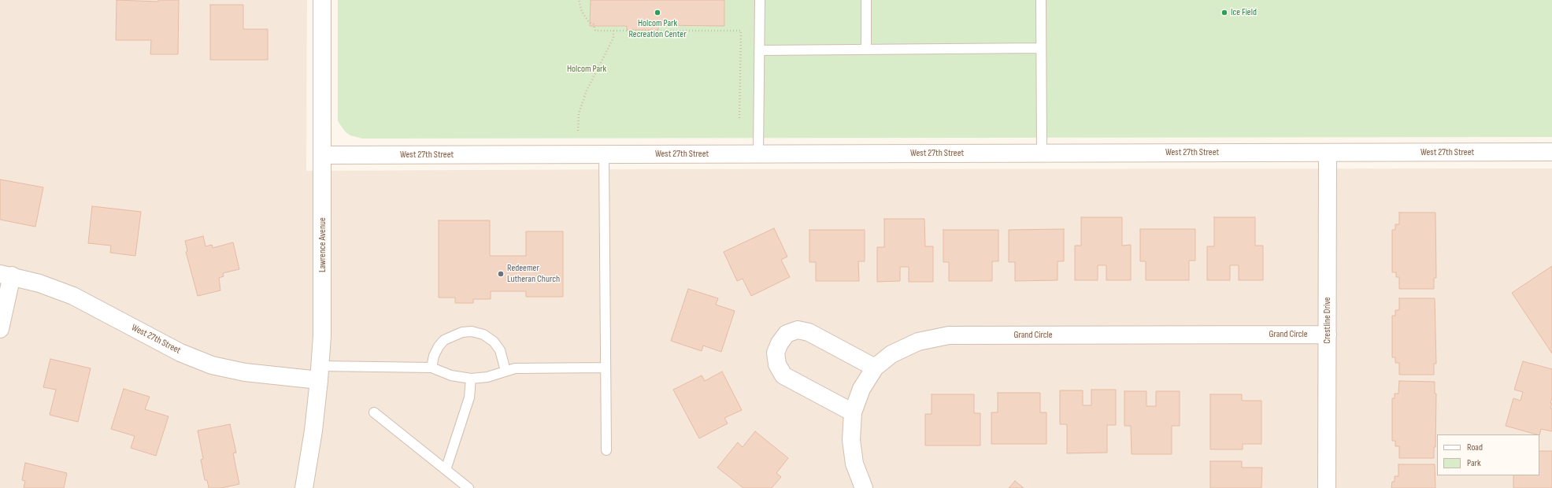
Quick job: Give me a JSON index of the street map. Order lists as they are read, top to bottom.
{
  "streets": {
    "street": [
      "West 27th Street",
      "Lawrence Avenue",
      "Crestline Drive",
      "Grand Circle"
    ]
  },
  "crossings": [
    ["West 27th Street", "Lawrence Avenue"],
    ["West 27th Street", "Crestline Drive"],
    ["Crestline Drive", "Grand Circle"]
  ],
  "parks": ["Holcom Park"],
  "places": ["Holcom Park Recreation Center", "Ice Field", "Redeemer Lutheran Church"],
  "legend": ["Road", "Park"]
}
